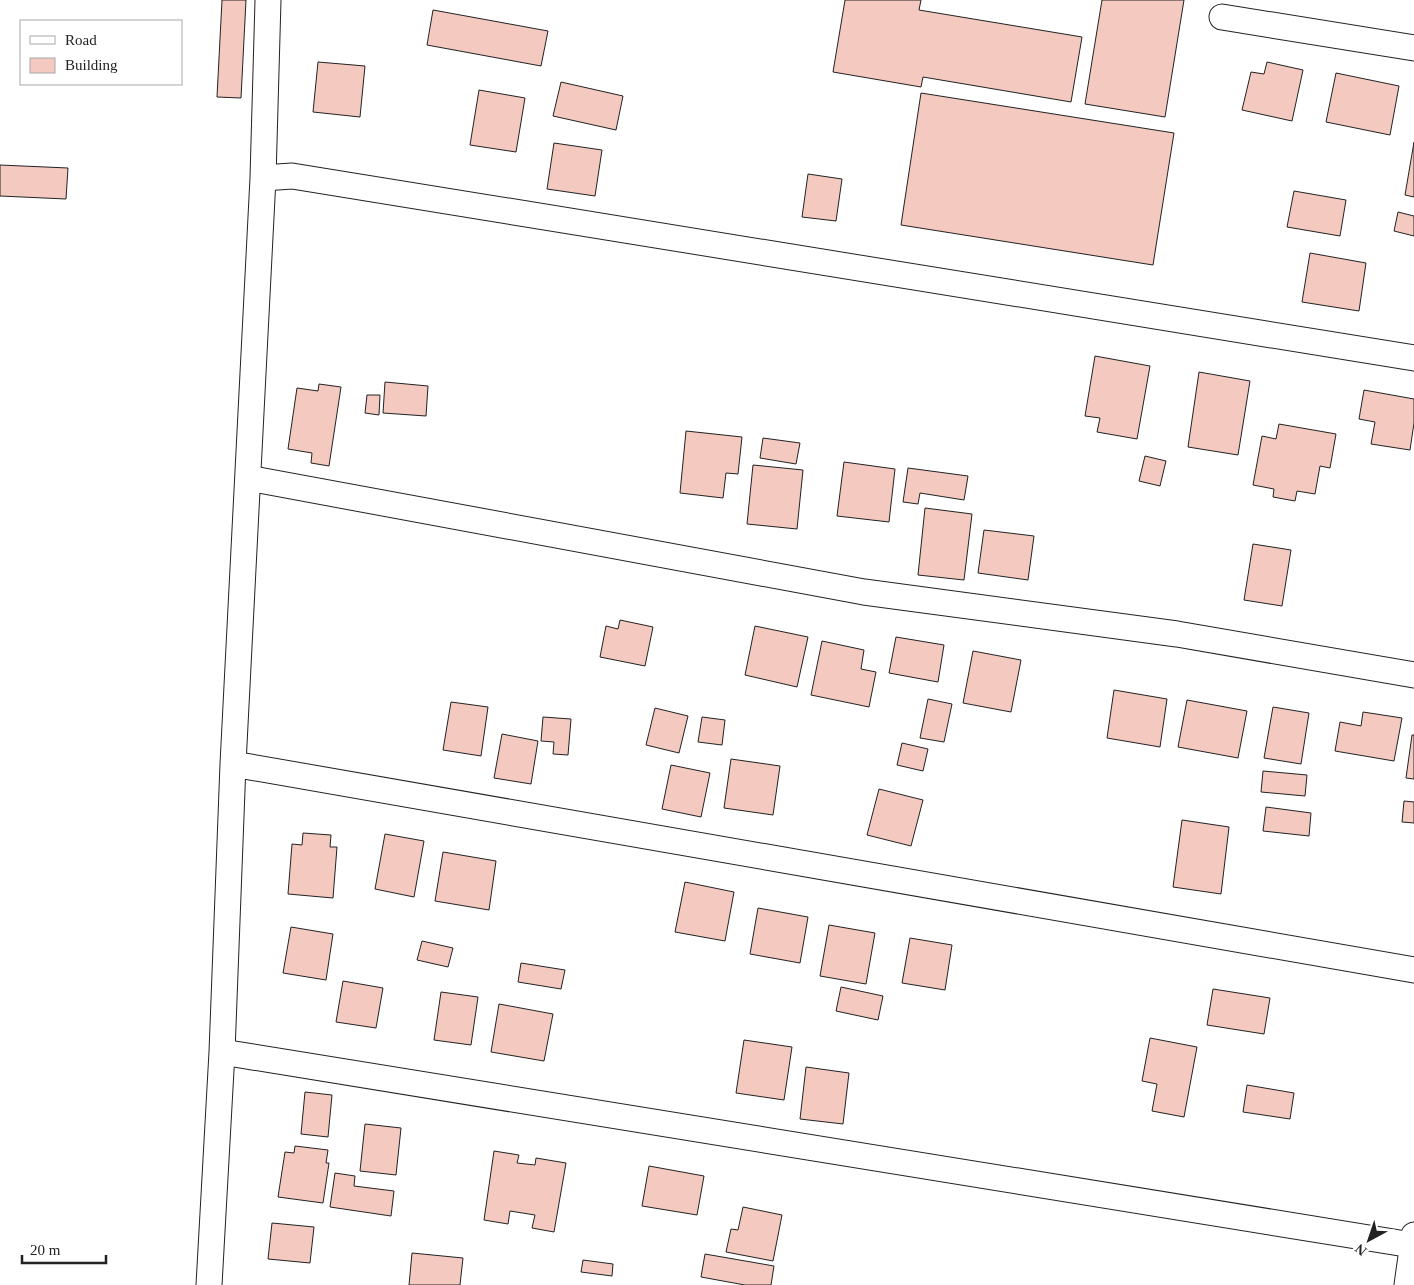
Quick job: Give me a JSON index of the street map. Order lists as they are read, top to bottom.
{
  "legend": ["Road", "Building"],
  "scale_bar": "20 m",
  "north": "bottom left"
}
